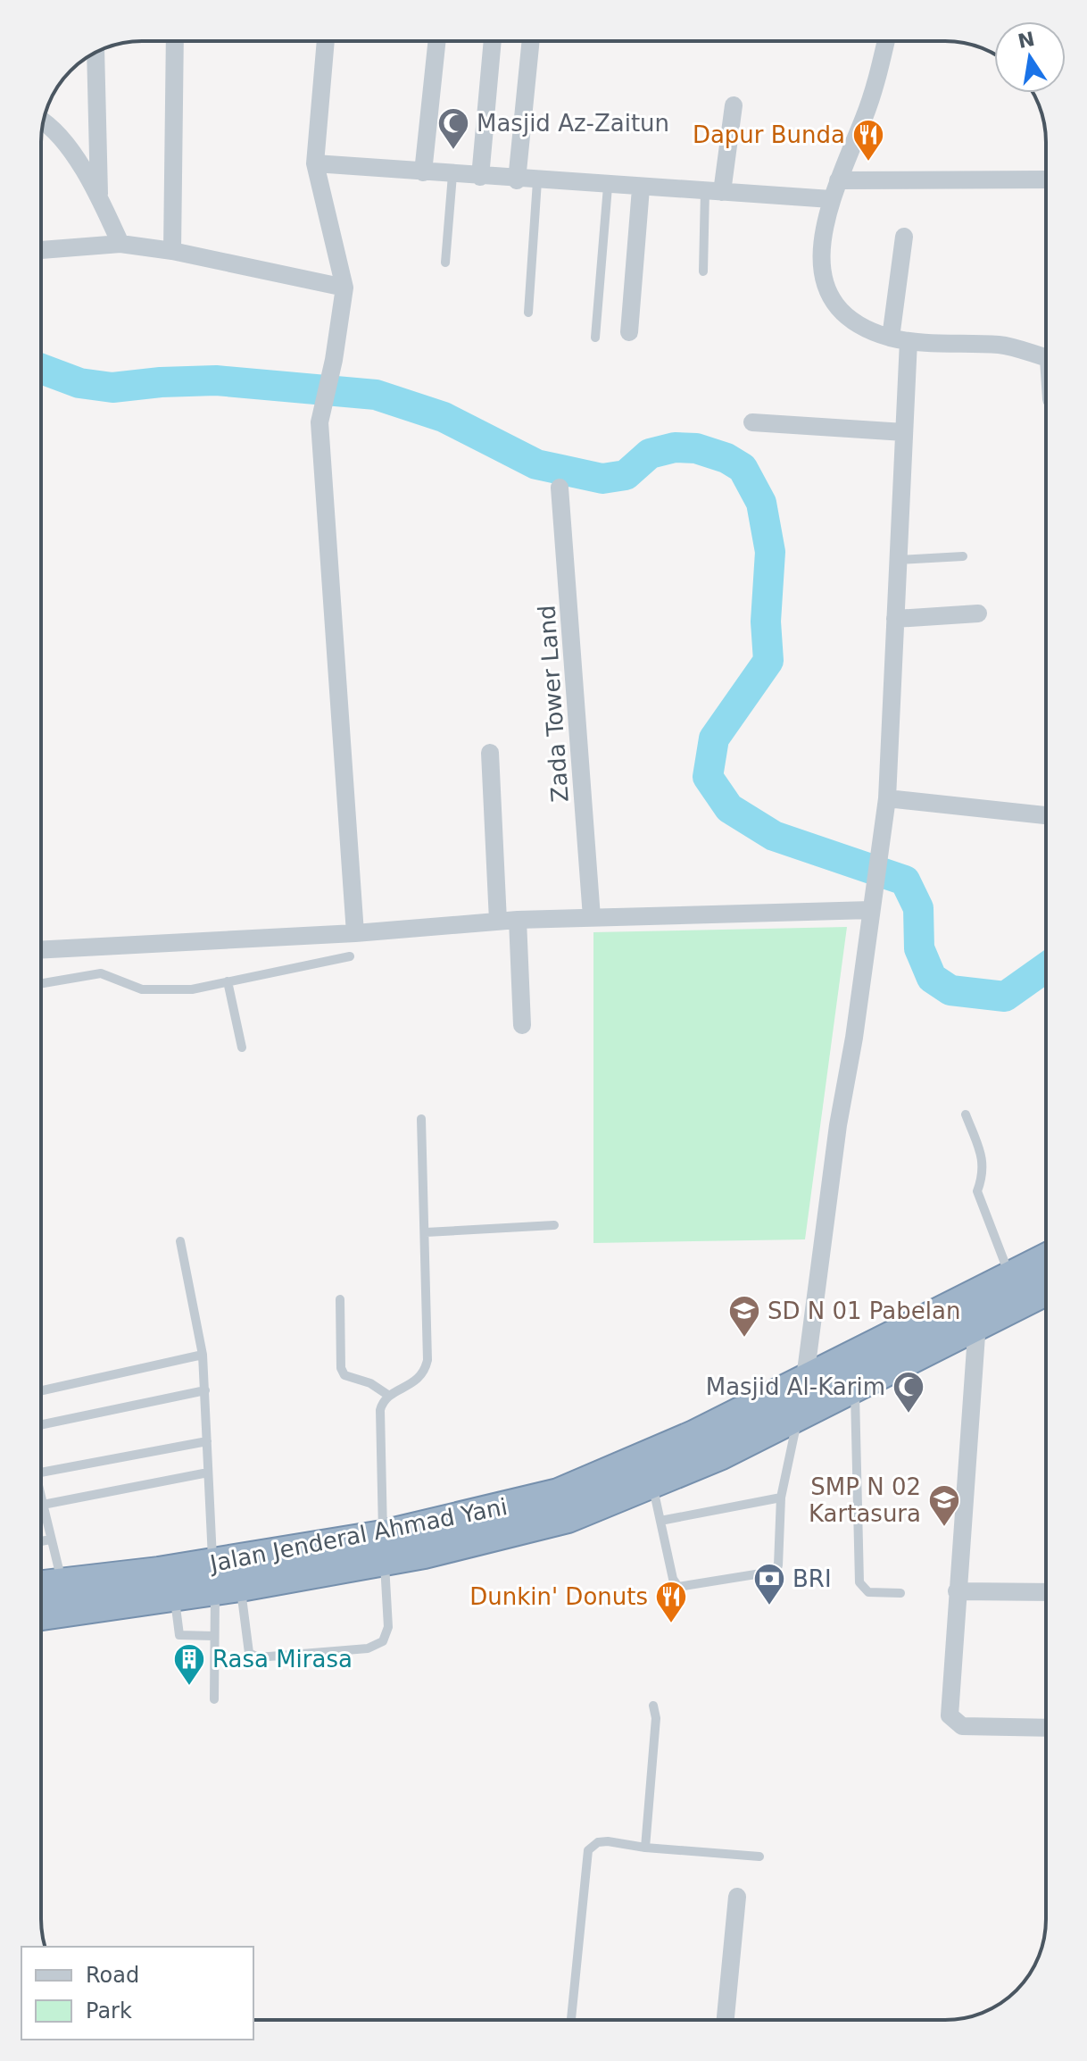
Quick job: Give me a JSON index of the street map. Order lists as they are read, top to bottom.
{
  "streets": {
    "highway": ["Jalan Jenderal Ahmad Yani"],
    "street": ["Zada Tower Land"]
  },
  "places": {
    "mosque": ["Masjid Az-Zaitun", "Masjid Al-Karim"],
    "restaurant": ["Dapur Bunda", "Dunkin' Donuts"],
    "school or university": ["SD N 01 Pabelan", "SMP N 02 Kartasura"],
    "bank": ["BRI"],
    "building": ["Rasa Mirasa"]
  },
  "legend": ["Road", "Park"],
  "north": "top"
}
